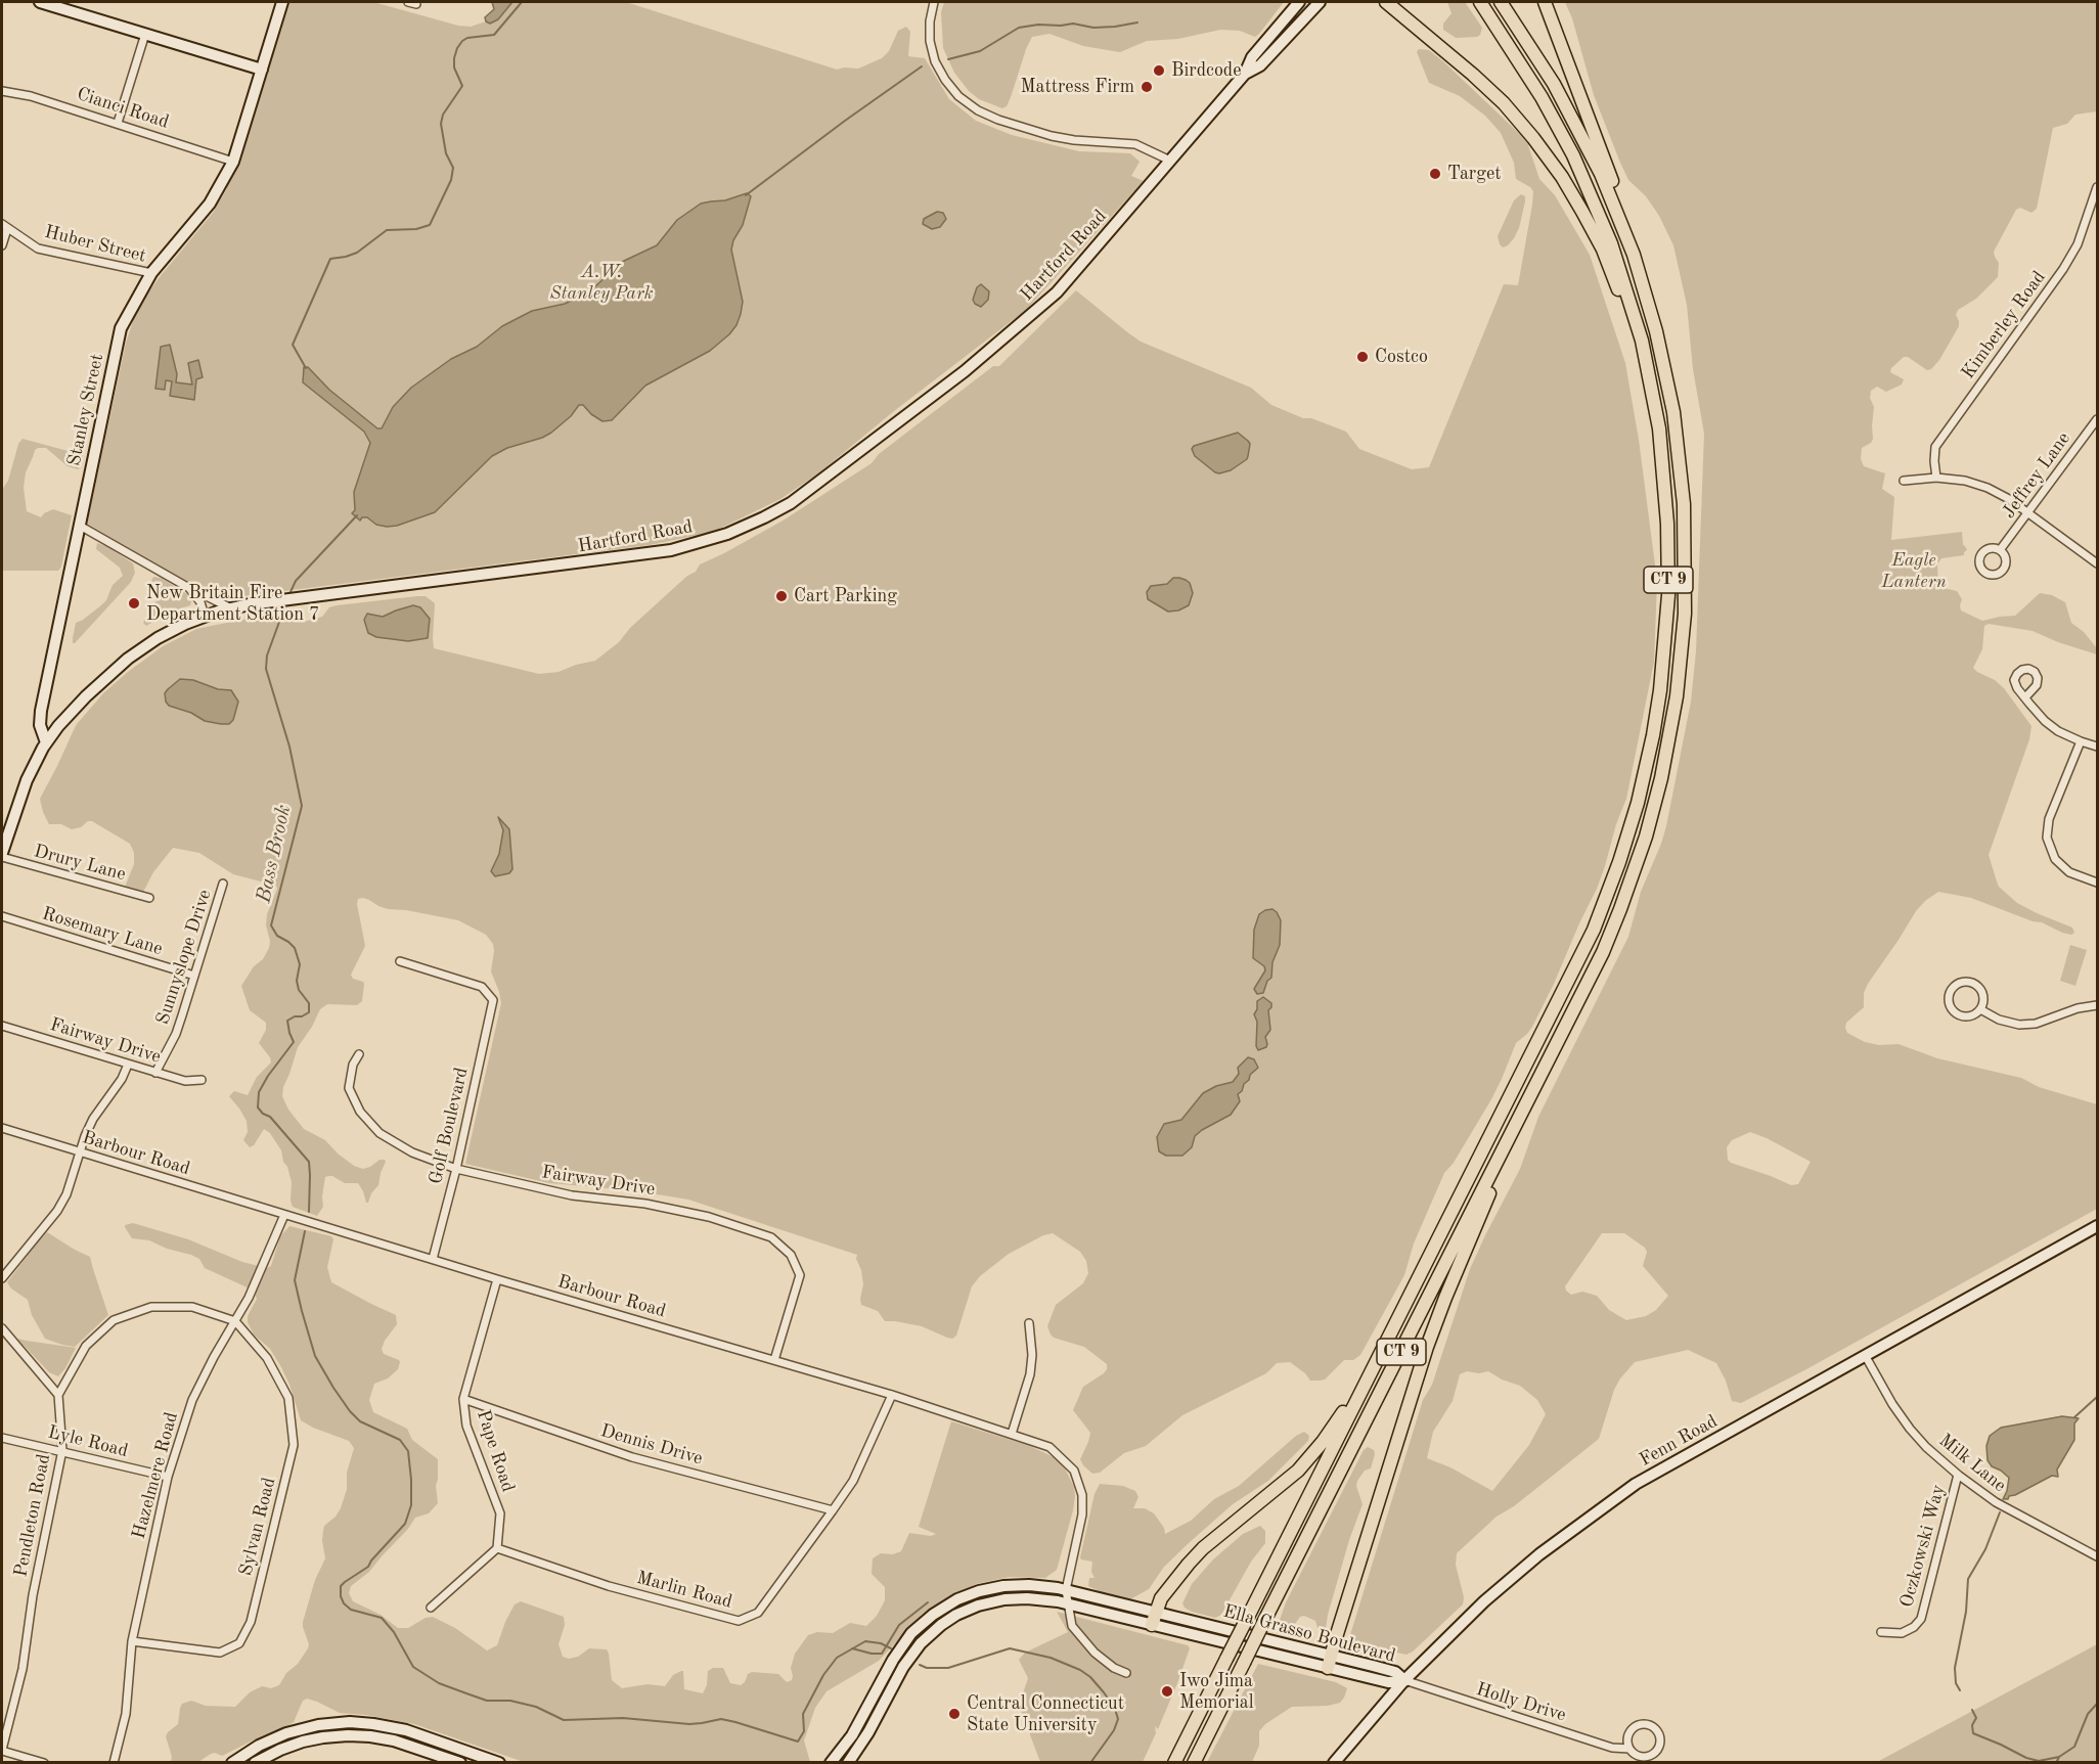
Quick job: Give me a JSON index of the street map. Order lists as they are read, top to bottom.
{
  "streets": {
    "highway": ["CT 9"],
    "main road": [
      "Hartford Road",
      "Stanley Street",
      "Fenn Road",
      "Ella Grasso Boulevard"
    ],
    "street": [
      "Cianci Road",
      "Huber Street",
      "Kimberley Road",
      "Jeffrey Lane",
      "Drury Lane",
      "Rosemary Lane",
      "Sunnyslope Drive",
      "Fairway Drive",
      "Golf Boulevard",
      "Barbour Road",
      "Lyle Road",
      "Dennis Drive",
      "Pape Road",
      "Milk Lane",
      "Hazelmere Road",
      "Pendleton Road",
      "Sylvan Road",
      "Oczkowski Way",
      "Marlin Road",
      "Holly Drive"
    ]
  },
  "crossings": [
    ["Cianci Road", "Stanley Street"],
    ["Huber Street", "Stanley Street"],
    ["Hartford Road", "Stanley Street"],
    ["Rosemary Lane", "Sunnyslope Drive"],
    ["Sunnyslope Drive", "Fairway Drive"],
    ["Fairway Drive", "Golf Boulevard"],
    ["Fairway Drive", "Barbour Road"],
    ["Golf Boulevard", "Barbour Road"],
    ["Barbour Road", "Pape Road"],
    ["Barbour Road", "Hazelmere Road"],
    ["Barbour Road", "Marlin Road"],
    ["Barbour Road", "Ella Grasso Boulevard"],
    ["Fenn Road", "Milk Lane"],
    ["Fenn Road", "Ella Grasso Boulevard"],
    ["Fenn Road", "Holly Drive"],
    ["Lyle Road", "Hazelmere Road"],
    ["Lyle Road", "Pendleton Road"],
    ["Dennis Drive", "Pape Road"],
    ["Dennis Drive", "Marlin Road"],
    ["Pape Road", "Marlin Road"],
    ["Milk Lane", "Oczkowski Way"],
    ["Hazelmere Road", "Sylvan Road"],
    ["Ella Grasso Boulevard", "Holly Drive"]
  ],
  "water": ["Bass Brook"],
  "parks": ["A.W. Stanley Park", "Eagle Lantern"],
  "places": [
    "Birdcode",
    "Mattress Firm",
    "Target",
    "Costco",
    "Cart Parking",
    "New Britain Fire Department Station 7",
    "Iwo Jima Memorial",
    "Central Connecticut State University"
  ]
}
